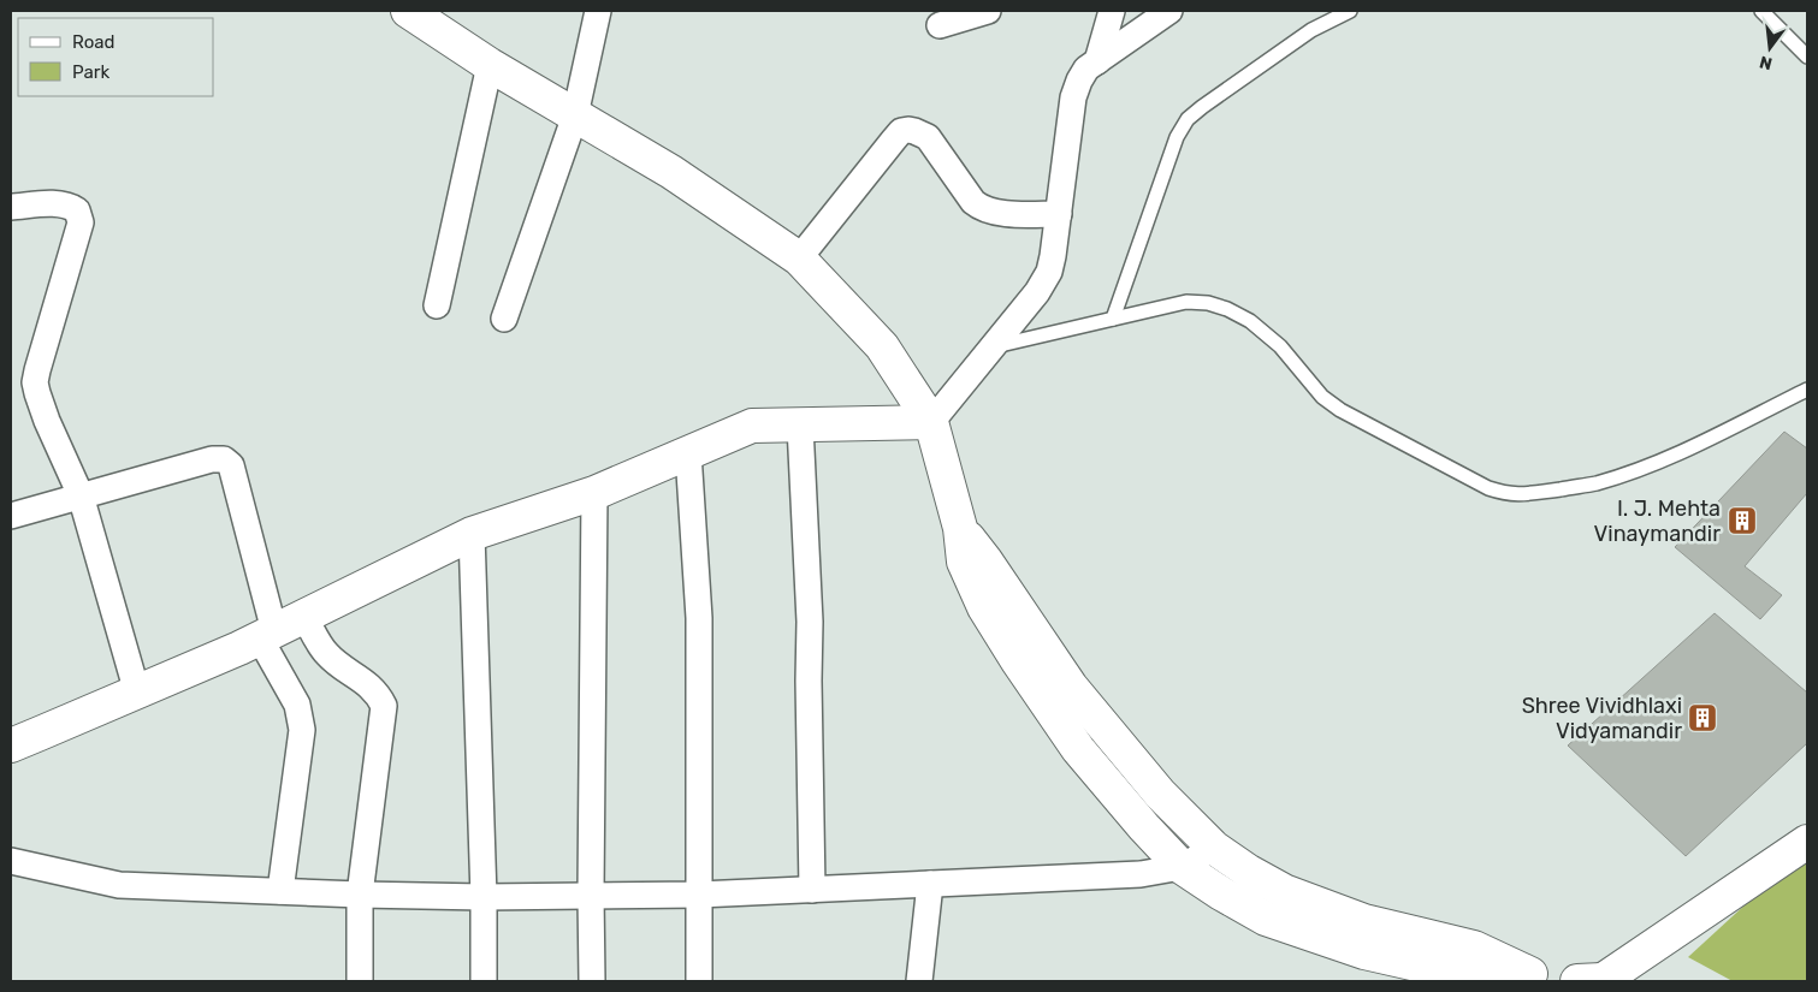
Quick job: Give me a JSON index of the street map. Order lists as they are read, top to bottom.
{
  "places": {
    "building": ["I. J. Mehta Vinaymandir", "Shree Vividhlaxi Vidyamandir"]
  },
  "legend": ["Road", "Park"],
  "north": "bottom"
}
